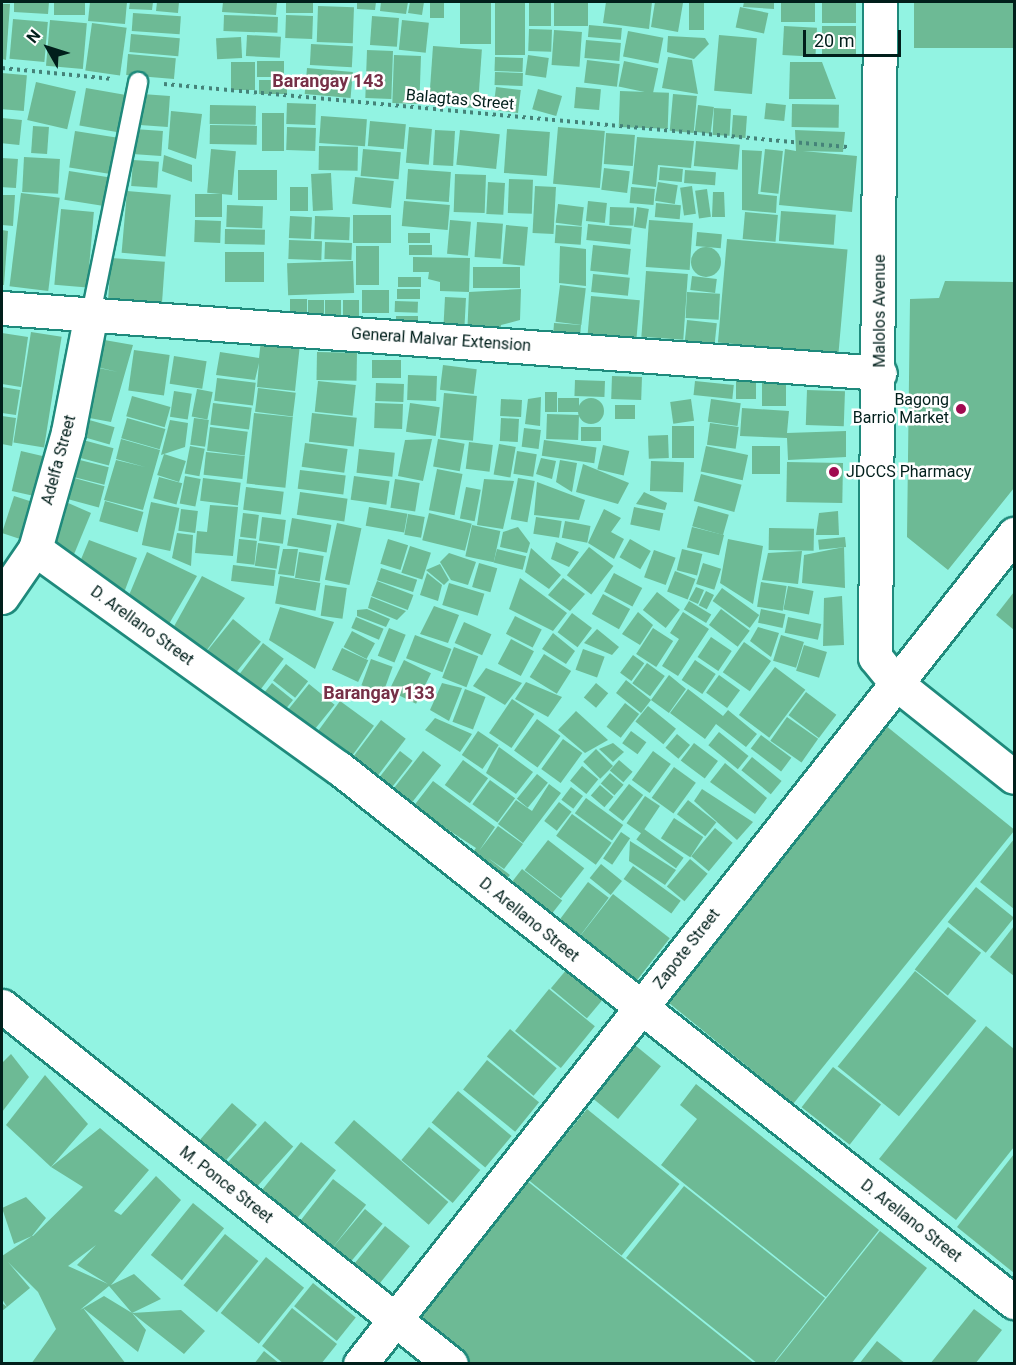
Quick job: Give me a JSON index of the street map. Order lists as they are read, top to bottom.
{
  "streets": {
    "street": [
      "Malolos Avenue",
      "General Malvar Extension",
      "Adelfa Street",
      "D. Arellano Street",
      "Zapote Street",
      "M. Ponce Street"
    ],
    "path": ["Balagtas Street"]
  },
  "crossings": [
    ["Balagtas Street", "Malolos Avenue"],
    ["Malolos Avenue", "General Malvar Extension"],
    ["Malolos Avenue", "Zapote Street"],
    ["General Malvar Extension", "Adelfa Street"],
    ["Adelfa Street", "D. Arellano Street"],
    ["D. Arellano Street", "Zapote Street"],
    ["Zapote Street", "M. Ponce Street"]
  ],
  "districts": ["Barangay 143", "Barangay 133"],
  "places": ["Bagong Barrio Market", "JDCCS Pharmacy"],
  "scale_bar": "20 m",
  "north": "top left"
}
